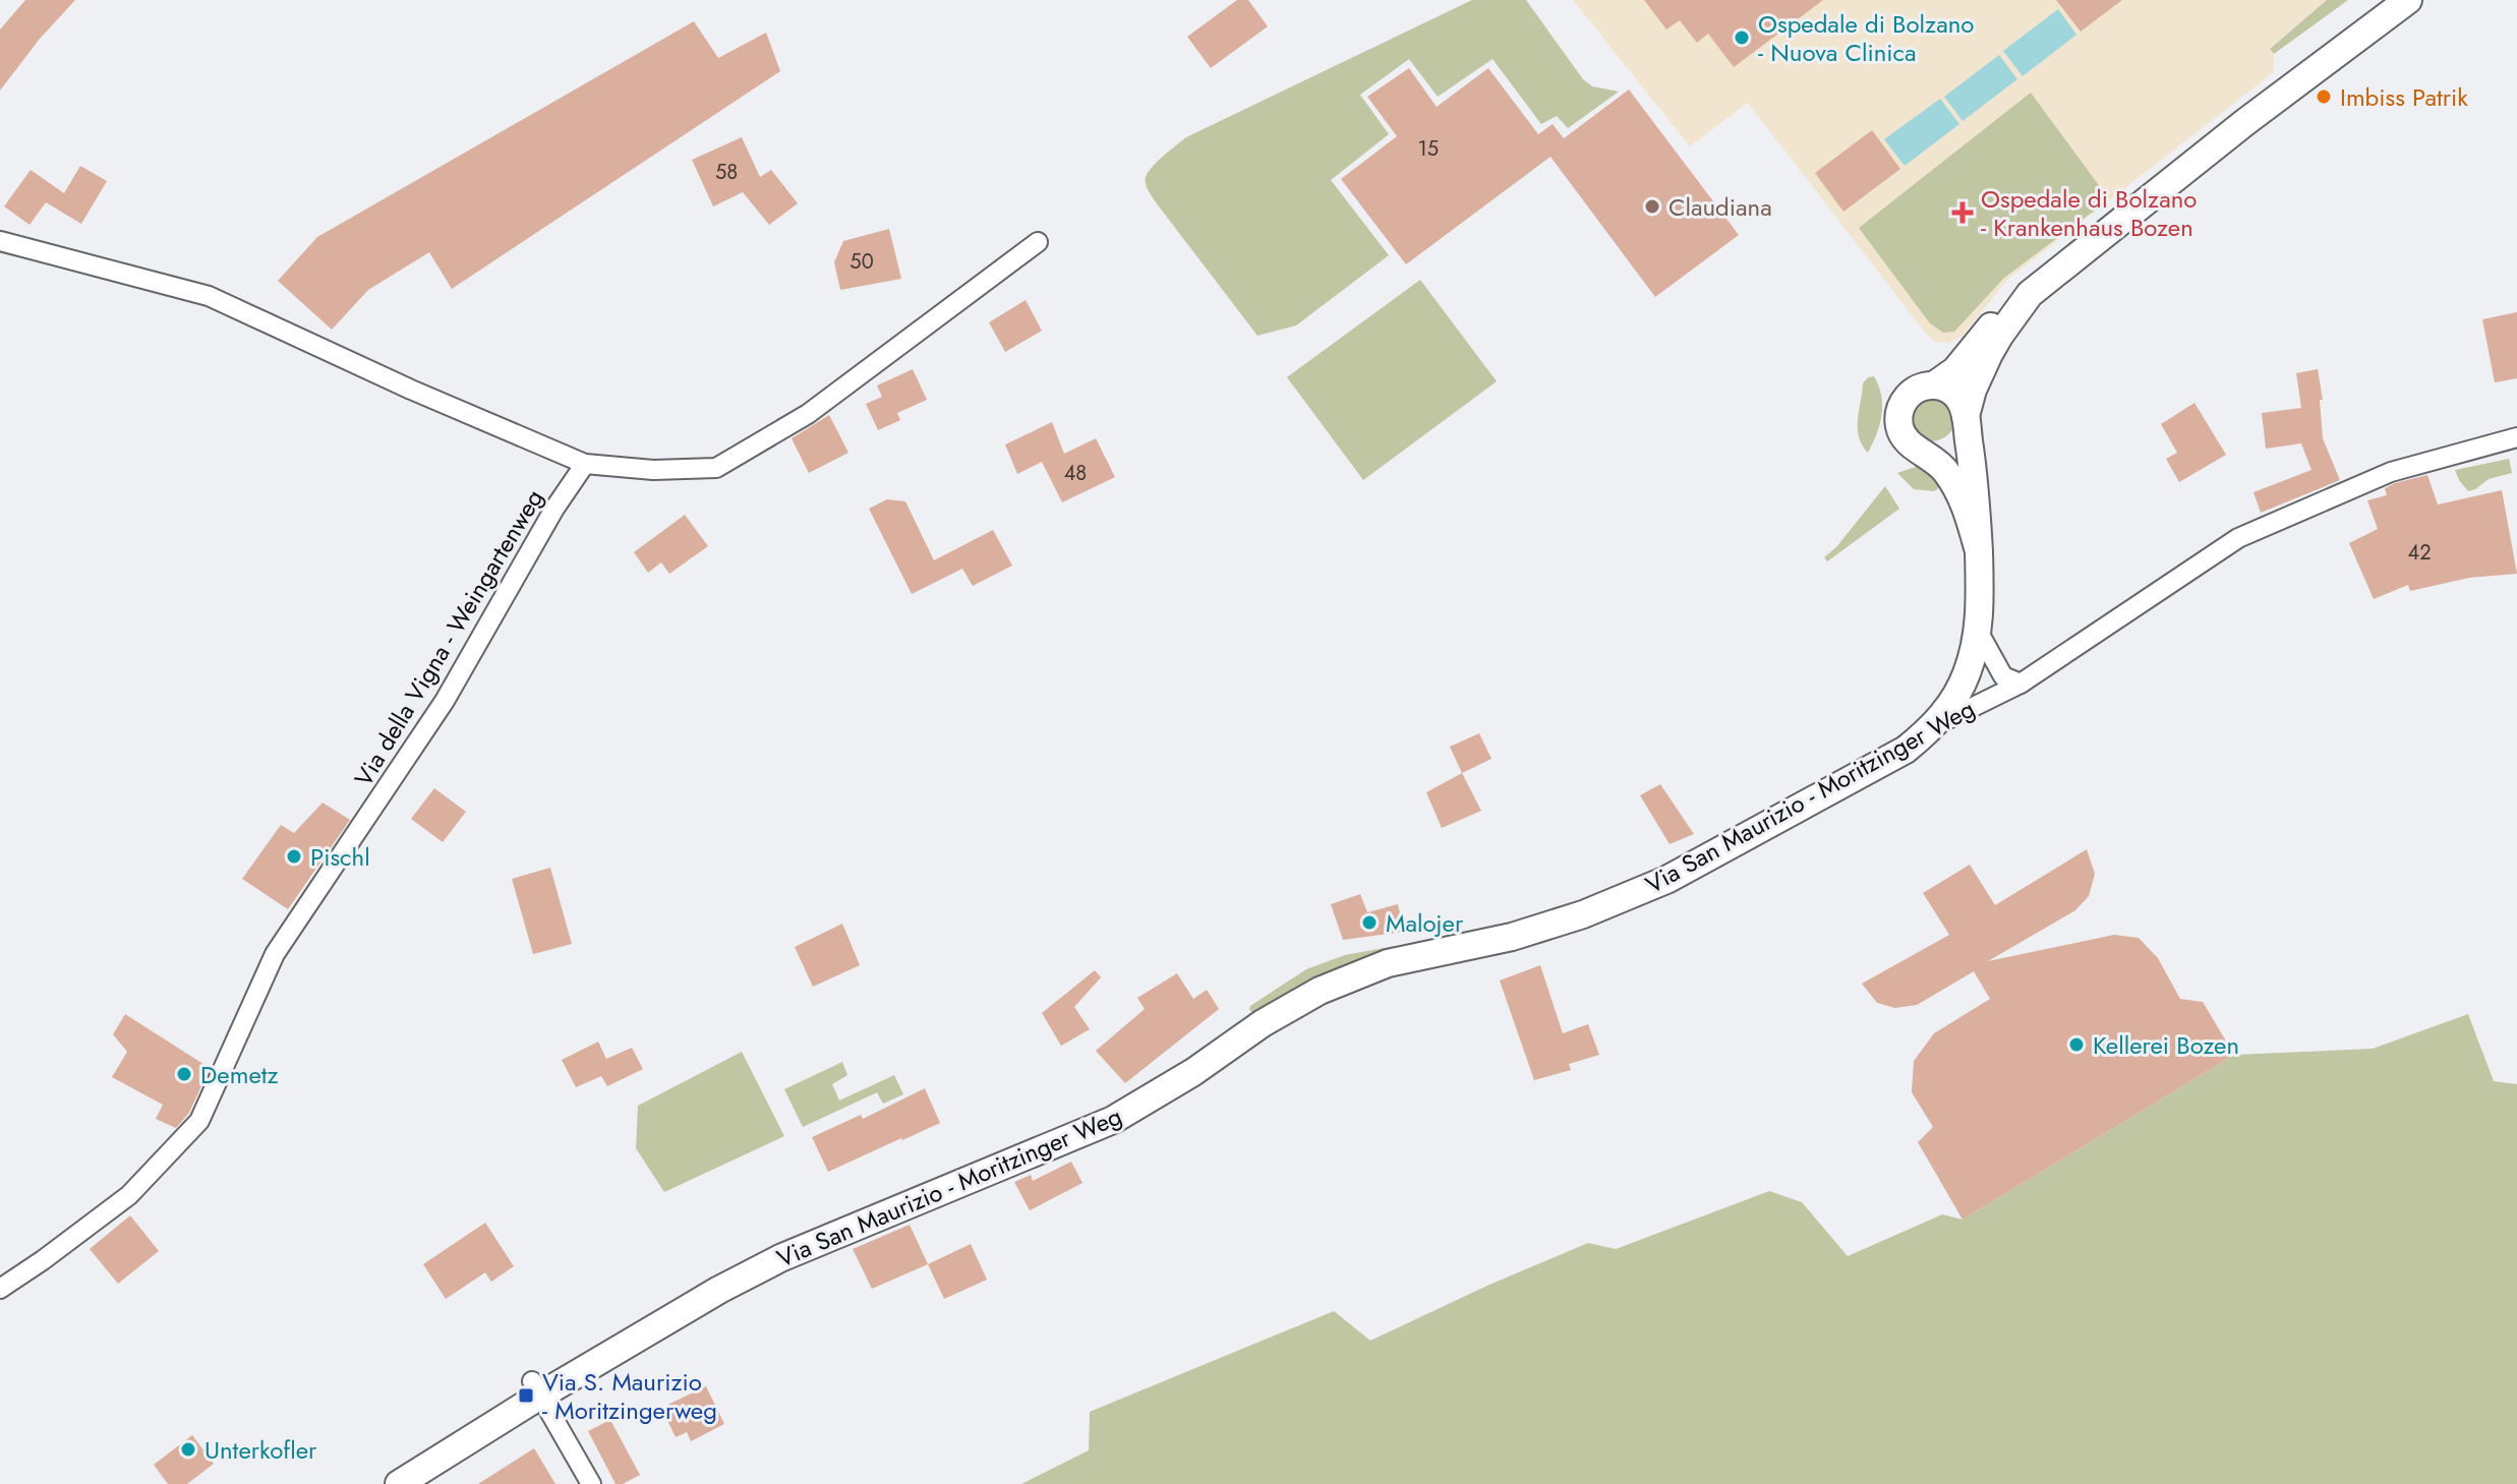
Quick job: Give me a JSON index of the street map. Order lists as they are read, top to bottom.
{
  "streets": {
    "main road": ["Via San Maurizio - Moritzinger Weg"],
    "street": ["Via della Vigna - Weingartenweg"]
  },
  "places": {
    "other": [
      "Ospedale di Bolzano - Nuova Clinica",
      "Imbiss Patrik",
      "Claudiana",
      "Pischl",
      "Malojer",
      "Kellerei Bozen",
      "Demetz",
      "Unterkofler"
    ],
    "health": ["Ospedale di Bolzano - Krankenhaus Bozen"],
    "transit": ["Via S. Maurizio - Moritzingerweg"]
  },
  "house_numbers": [
    "15",
    "58",
    "50",
    "48",
    "42"
  ]
}
